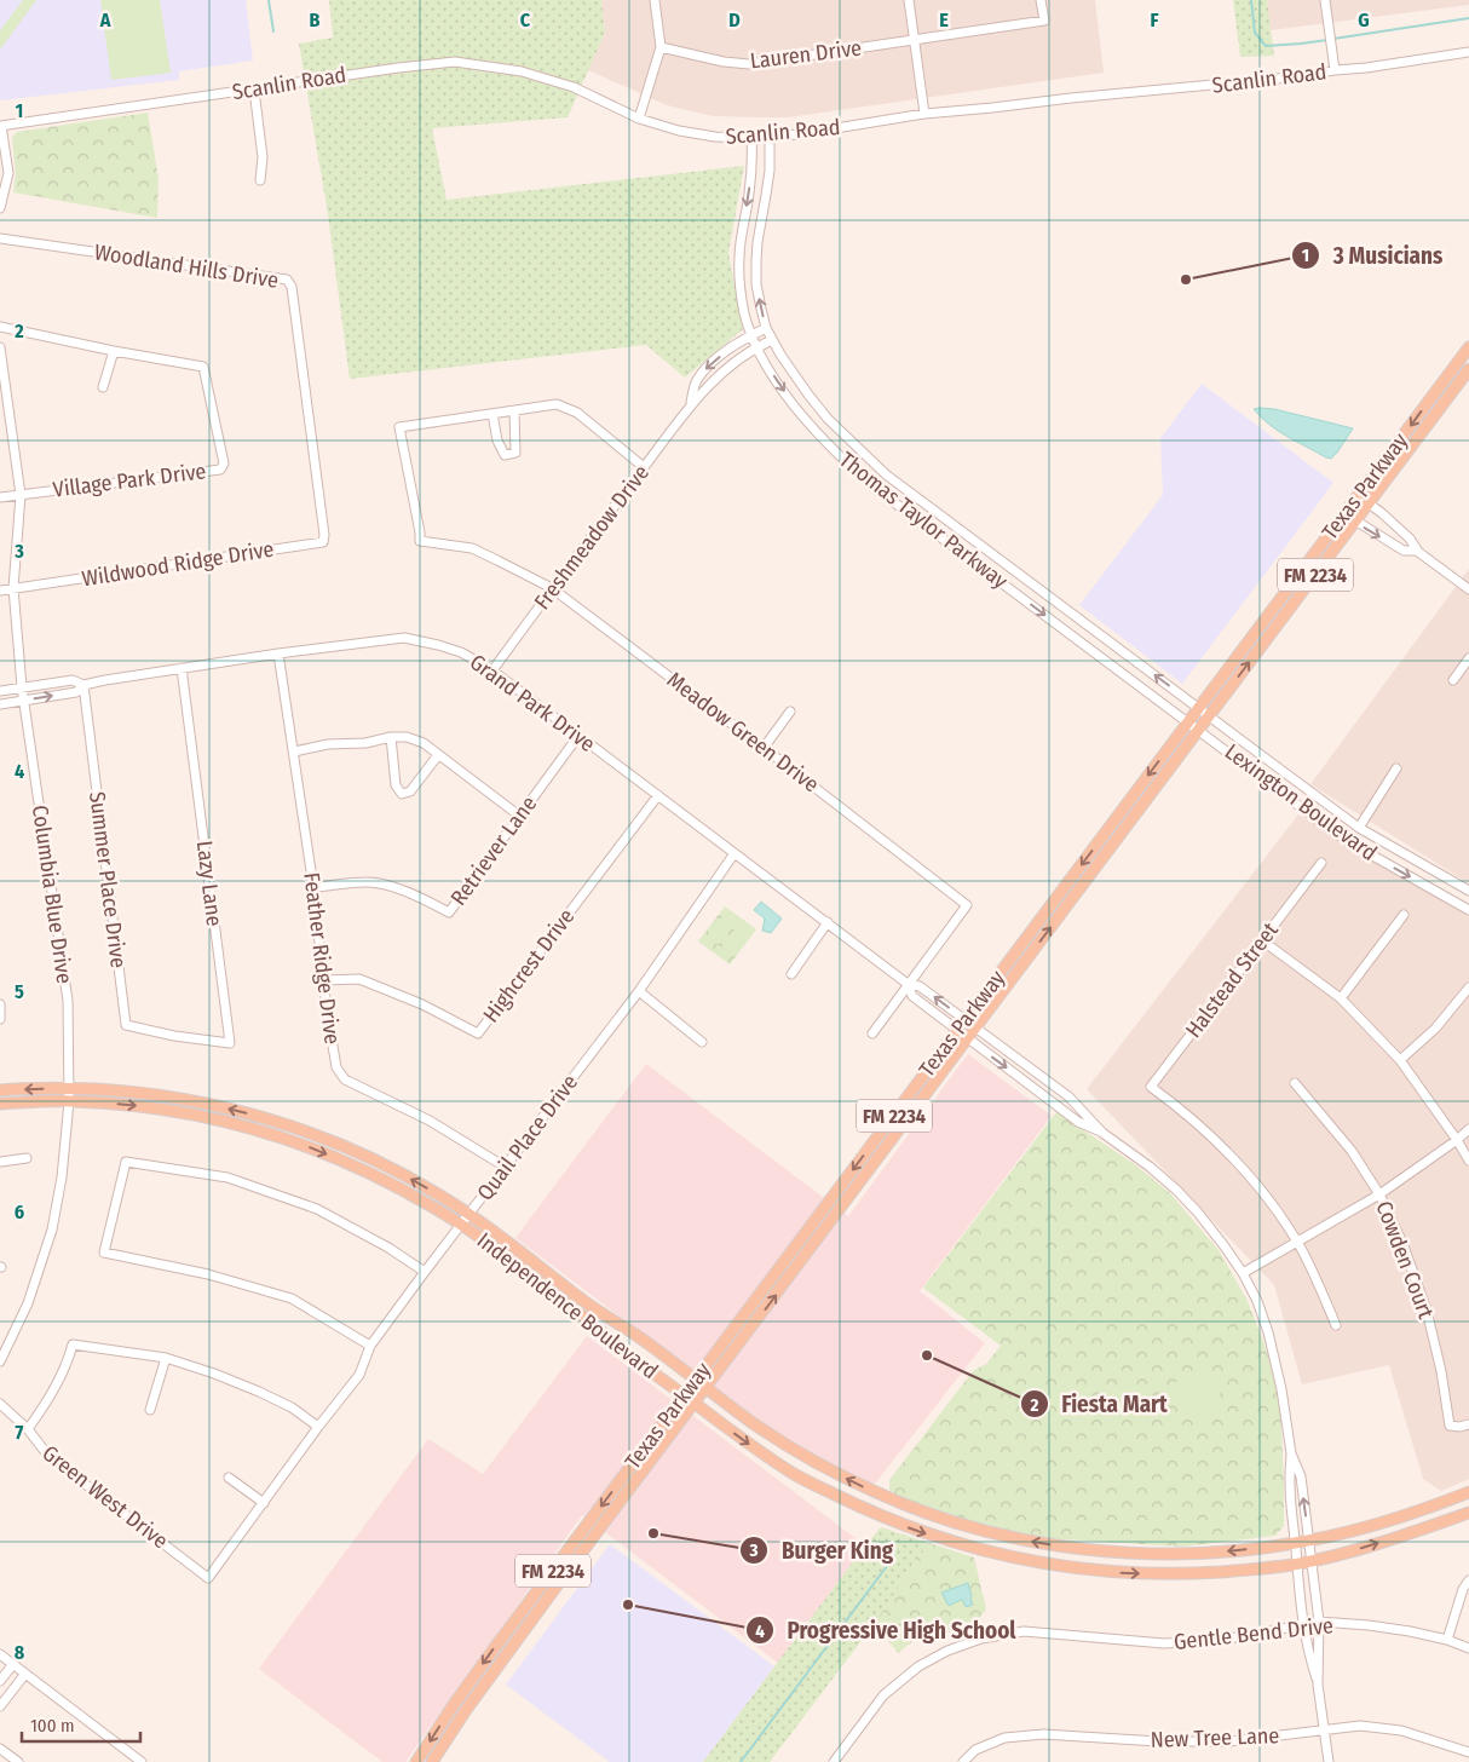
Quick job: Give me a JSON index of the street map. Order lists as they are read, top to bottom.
{
  "streets": {
    "main road": ["Texas Parkway", "FM 2234", "Independence Boulevard"],
    "street": [
      "Lauren Drive",
      "Scanlin Road",
      "Woodland Hills Drive",
      "Village Park Drive",
      "Thomas Taylor Parkway",
      "Freshmeadow Drive",
      "Wildwood Ridge Drive",
      "Grand Park Drive",
      "Meadow Green Drive",
      "Lexington Boulevard",
      "Retriever Lane",
      "Summer Place Drive",
      "Lazy Lane",
      "Columbia Blue Drive",
      "Feather Ridge Drive",
      "Highcrest Drive",
      "Halstead Street",
      "Quail Place Drive",
      "Cowden Court",
      "Green West Drive",
      "Gentle Bend Drive",
      "New Tree Lane"
    ]
  },
  "crossings": [
    ["Scanlin Road", "Thomas Taylor Parkway"],
    ["Woodland Hills Drive", "Wildwood Ridge Drive"],
    ["Village Park Drive", "Columbia Blue Drive"],
    ["Texas Parkway", "Thomas Taylor Parkway"],
    ["Texas Parkway", "Grand Park Drive"],
    ["Texas Parkway", "Lexington Boulevard"],
    ["Texas Parkway", "Independence Boulevard"],
    ["Thomas Taylor Parkway", "Freshmeadow Drive"],
    ["Thomas Taylor Parkway", "Lexington Boulevard"],
    ["Freshmeadow Drive", "Grand Park Drive"],
    ["Freshmeadow Drive", "Meadow Green Drive"],
    ["Wildwood Ridge Drive", "Columbia Blue Drive"],
    ["Grand Park Drive", "Meadow Green Drive"],
    ["Grand Park Drive", "Retriever Lane"],
    ["Grand Park Drive", "Summer Place Drive"],
    ["Grand Park Drive", "Lazy Lane"],
    ["Grand Park Drive", "Columbia Blue Drive"],
    ["Grand Park Drive", "Feather Ridge Drive"],
    ["Grand Park Drive", "Highcrest Drive"],
    ["Grand Park Drive", "Quail Place Drive"],
    ["Grand Park Drive", "Independence Boulevard"],
    ["Grand Park Drive", "Gentle Bend Drive"],
    ["Grand Park Drive", "New Tree Lane"],
    ["Retriever Lane", "Feather Ridge Drive"],
    ["Summer Place Drive", "Lazy Lane"],
    ["Columbia Blue Drive", "Independence Boulevard"],
    ["Feather Ridge Drive", "Highcrest Drive"],
    ["Feather Ridge Drive", "Quail Place Drive"],
    ["Quail Place Drive", "Independence Boulevard"],
    ["Quail Place Drive", "Green West Drive"]
  ],
  "places": [
    "3 Musicians",
    "Fiesta Mart",
    "Burger King",
    "Progressive High School"
  ],
  "scale_bar": "100 m",
  "grid": {
    "columns": [
      "A",
      "B",
      "C",
      "D",
      "E",
      "F",
      "G"
    ],
    "rows": [
      "1",
      "2",
      "3",
      "4",
      "5",
      "6",
      "7",
      "8"
    ]
  }
}
